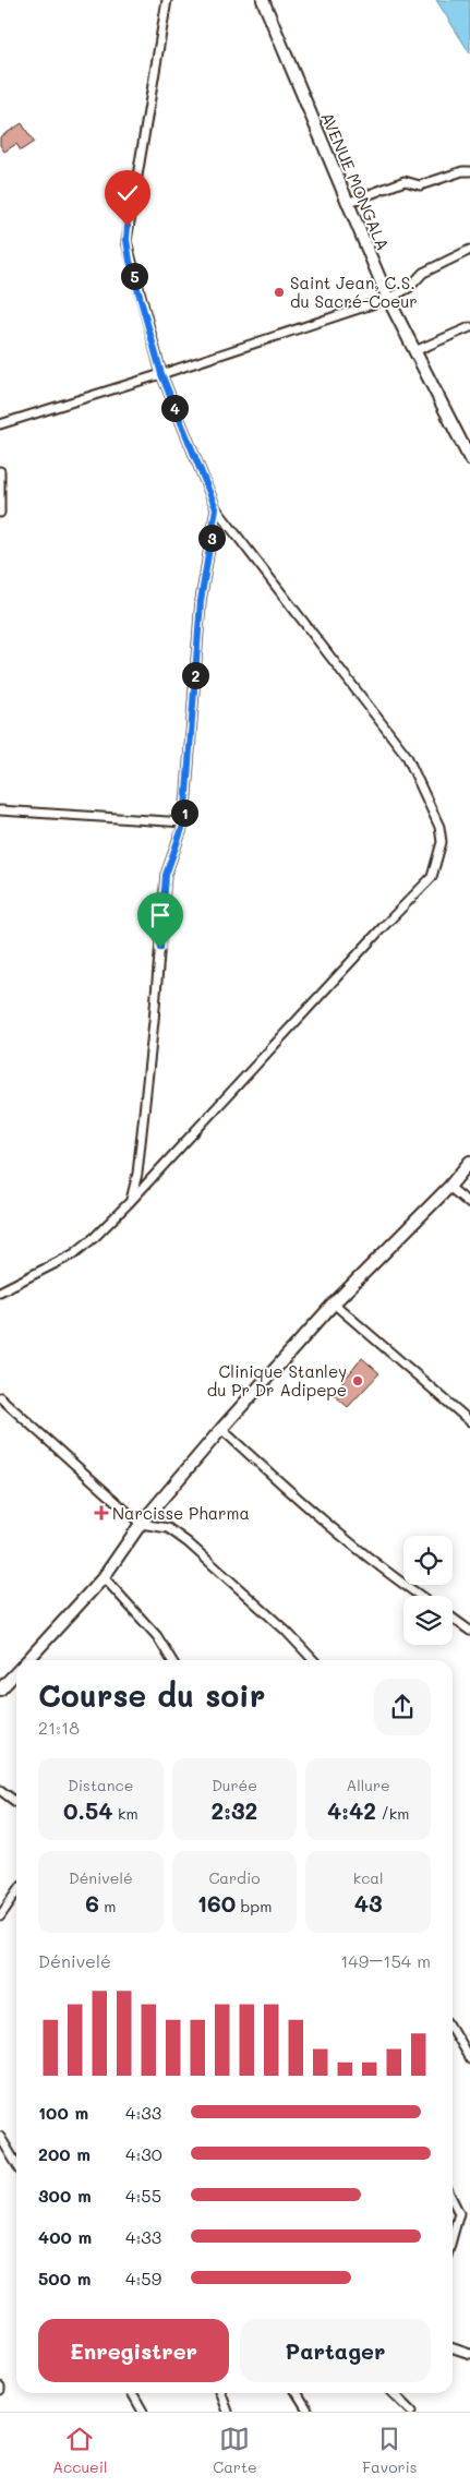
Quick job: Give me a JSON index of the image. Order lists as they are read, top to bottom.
{
  "streets": {
    "street": ["AVENUE MONGALA"]
  },
  "places": {
    "other": ["Saint Jean, C.S. du Sacré-Coeur", "Clinique Stanley du Pr Dr Adipepe"],
    "health": ["Narcisse Pharma"]
  },
  "page": {
    "pins": [
      "5",
      "4",
      "3",
      "2",
      "1"
    ],
    "heading": ["Course du soir", "21:18"],
    "stats": [
      ["Distance", "0.54 km"],
      ["Durée", "2:32"],
      ["Allure", "4:42 /km"],
      ["Dénivelé", "6 m"],
      ["Cardio", "160 bpm"],
      ["kcal", "43"]
    ],
    "chart": ["Dénivelé", "149–154 m"],
    "list": [
      {
        "name": "100 m",
        "note": "4:33"
      },
      {
        "name": "200 m",
        "note": "4:30"
      },
      {
        "name": "300 m",
        "note": "4:55"
      },
      {
        "name": "400 m",
        "note": "4:33"
      },
      {
        "name": "500 m",
        "note": "4:59"
      }
    ],
    "buttons": ["Enregistrer", "Partager"],
    "tabs": ["Accueil", "Carte", "Favoris"]
  }
}
